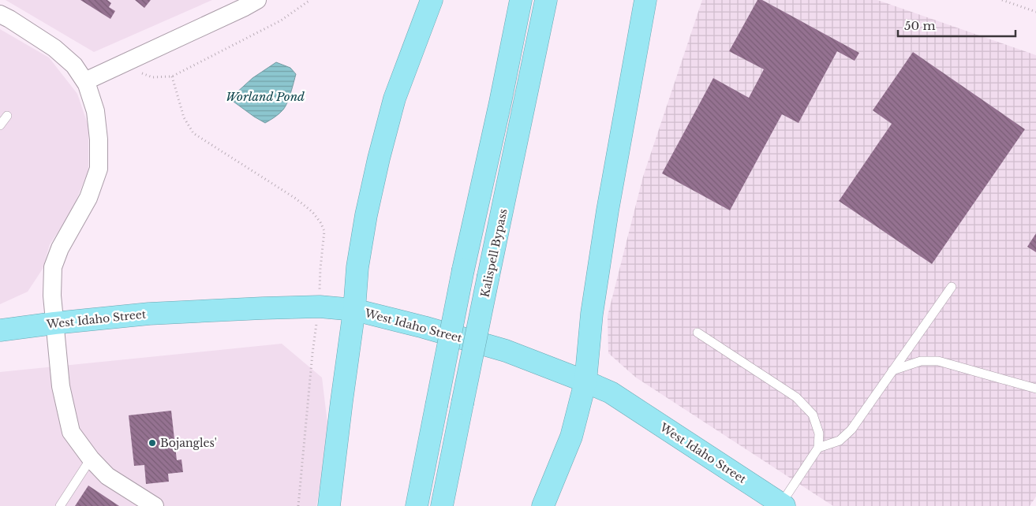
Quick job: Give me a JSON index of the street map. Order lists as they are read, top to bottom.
{
  "streets": {
    "highway": ["Kalispell Bypass", "West Idaho Street"]
  },
  "water": ["Worland Pond"],
  "places": ["Bojangles'"],
  "scale_bar": "50 m"
}
